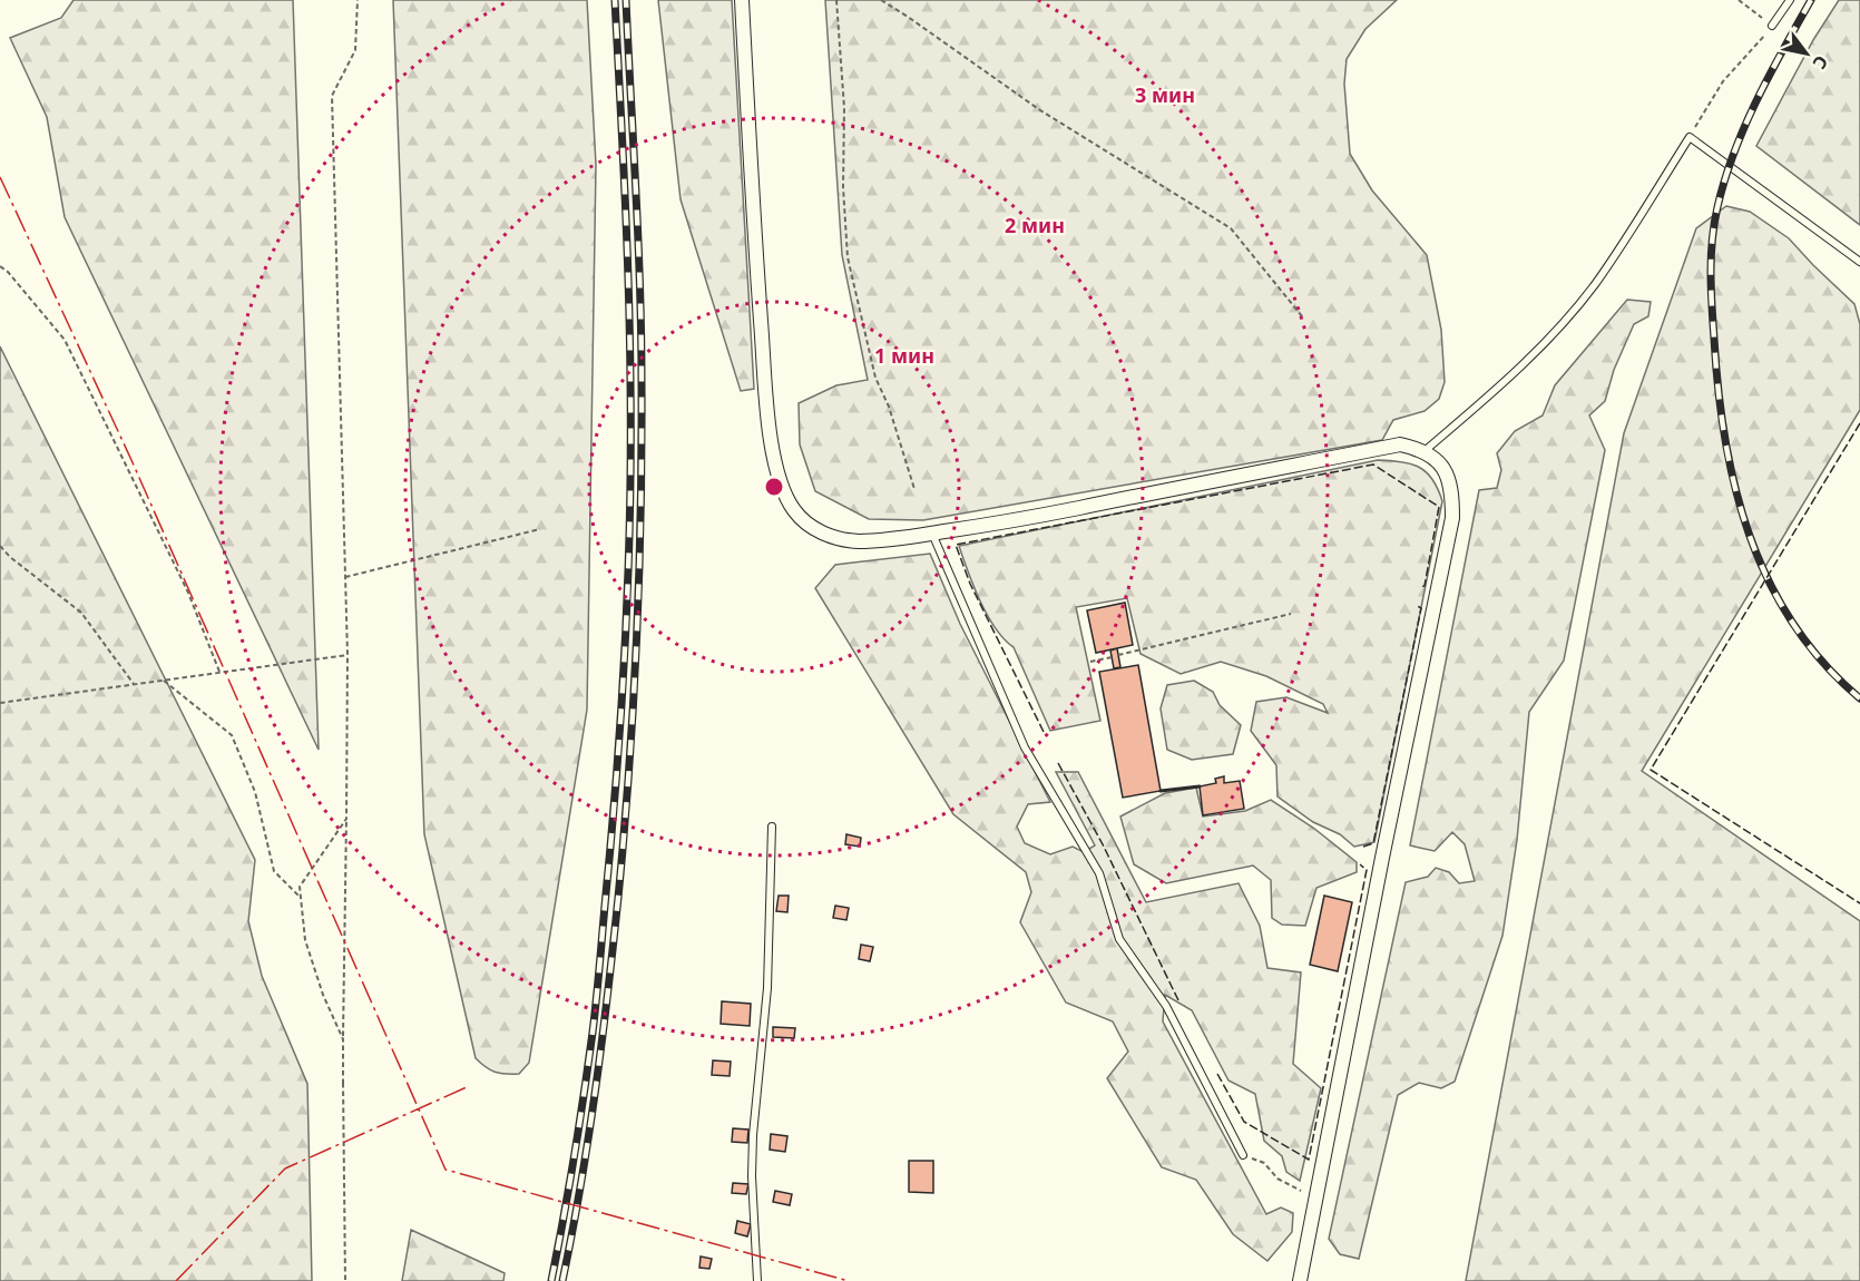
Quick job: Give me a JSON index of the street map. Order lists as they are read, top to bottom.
{
  "north": "bottom right",
  "rings": ["3 мин", "2 мин", "1 мин"]
}
